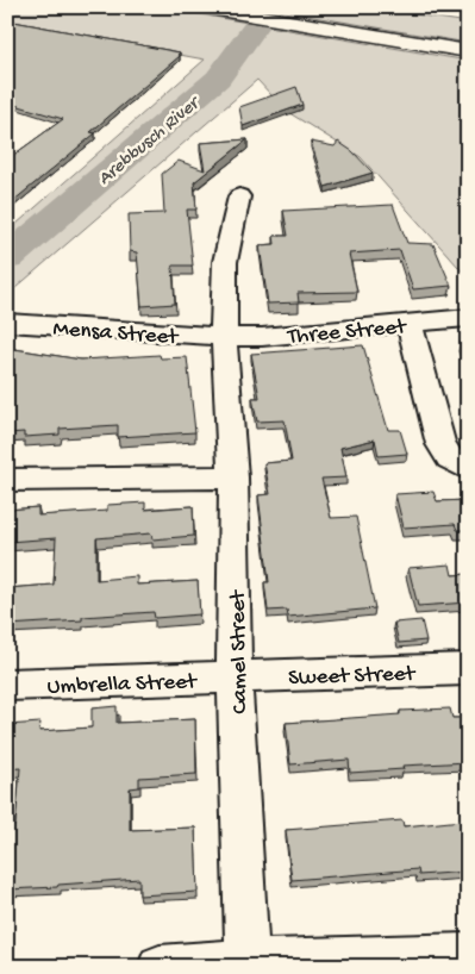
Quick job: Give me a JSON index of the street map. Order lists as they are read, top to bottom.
{
  "streets": {
    "street": [
      "Three Street",
      "Mensa Street",
      "Camel Street",
      "Sweet Street",
      "Umbrella Street"
    ]
  },
  "crossings": [
    ["Three Street", "Mensa Street"],
    ["Three Street", "Camel Street"],
    ["Mensa Street", "Camel Street"],
    ["Camel Street", "Sweet Street"],
    ["Camel Street", "Umbrella Street"],
    ["Sweet Street", "Umbrella Street"]
  ],
  "water": ["Arebbusch River"]
}
